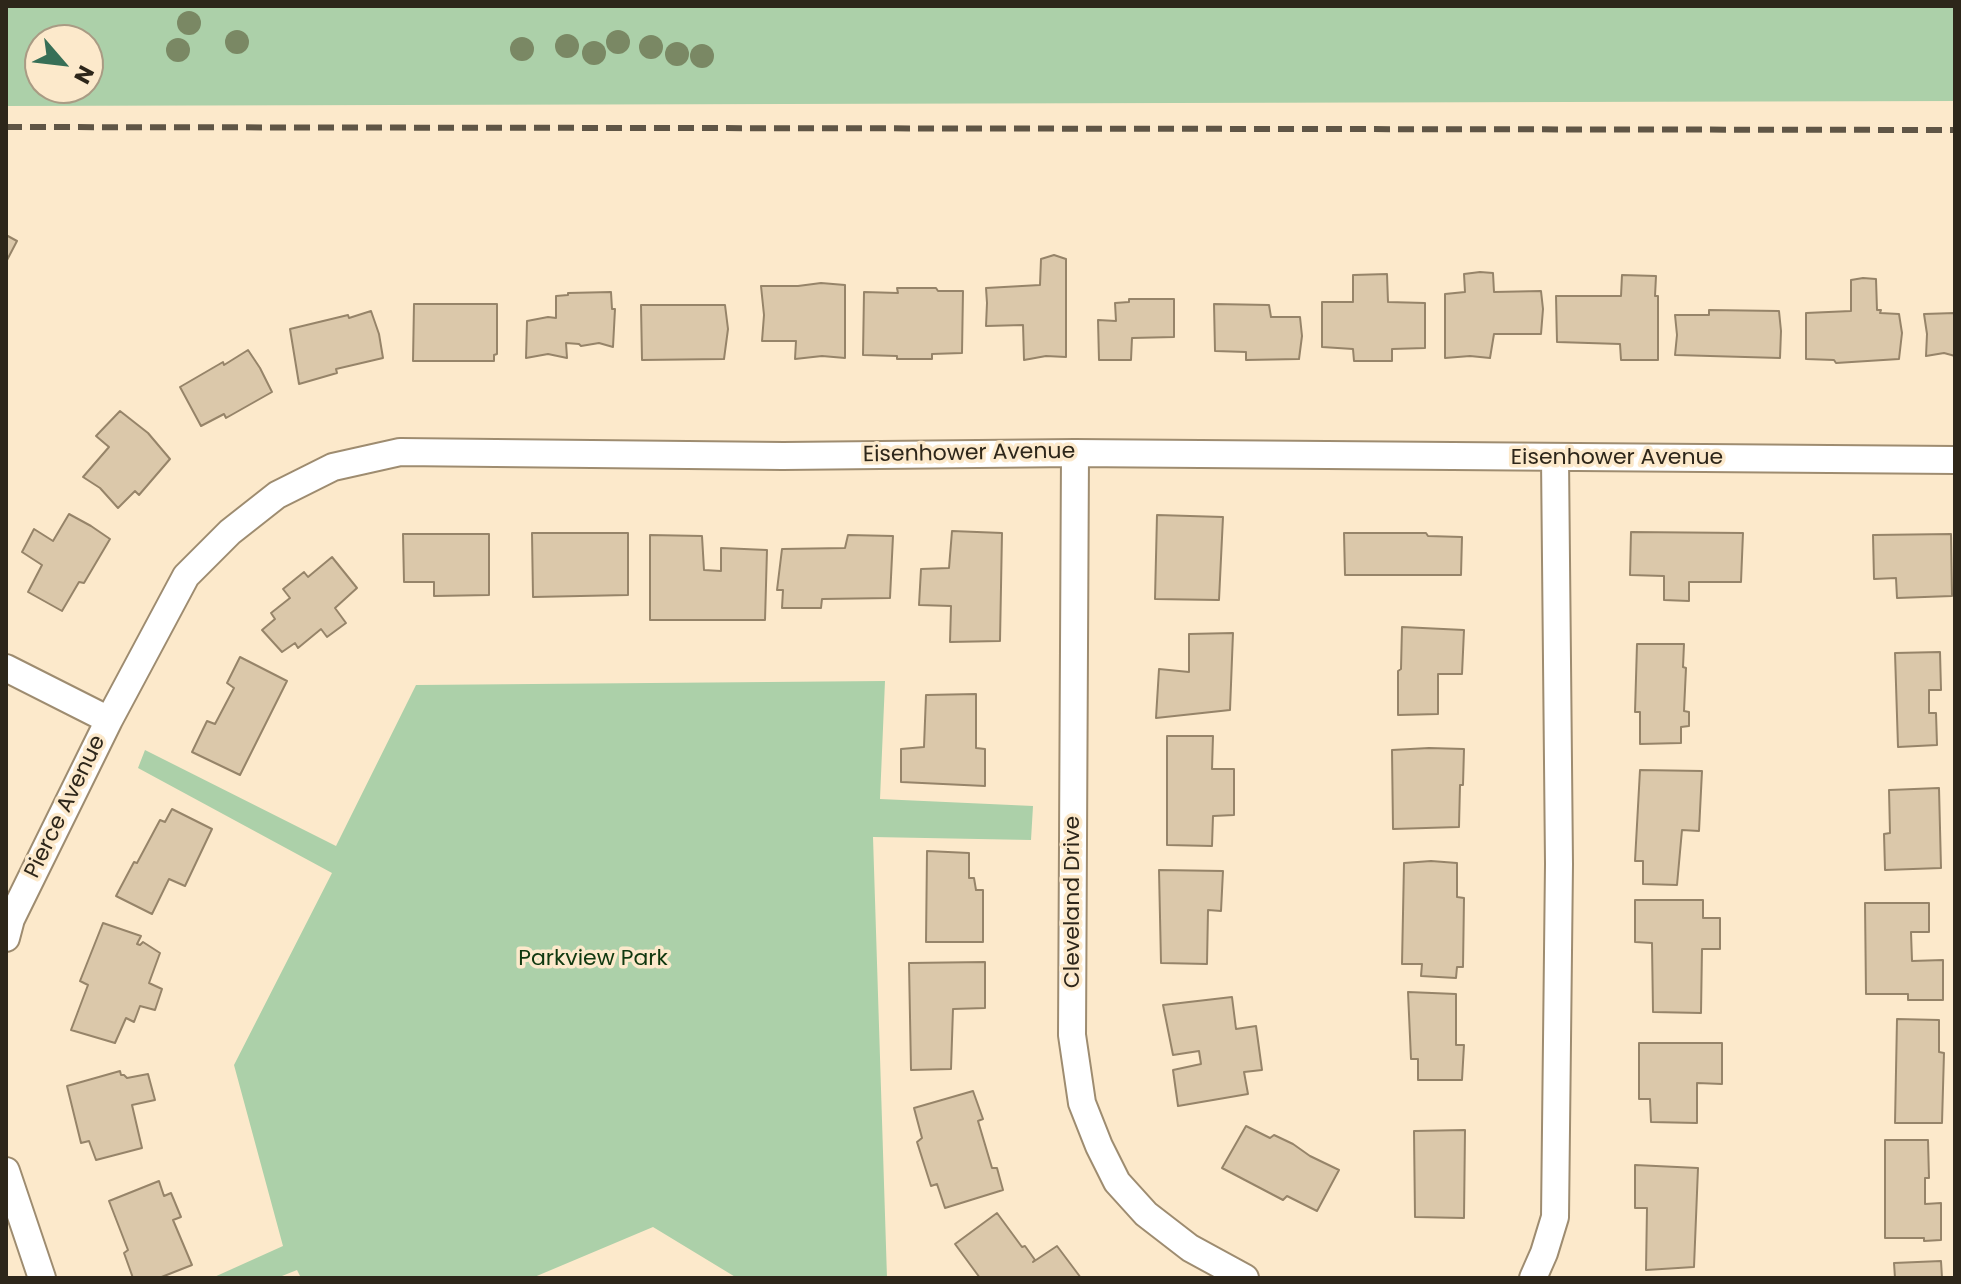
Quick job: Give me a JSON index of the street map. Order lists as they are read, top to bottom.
{
  "streets": {
    "street": ["Eisenhower Avenue", "Pierce Avenue", "Cleveland Drive"]
  },
  "crossings": [
    ["Eisenhower Avenue", "Pierce Avenue"],
    ["Eisenhower Avenue", "Cleveland Drive"]
  ],
  "parks": ["Parkview Park"],
  "north": "bottom right"
}
